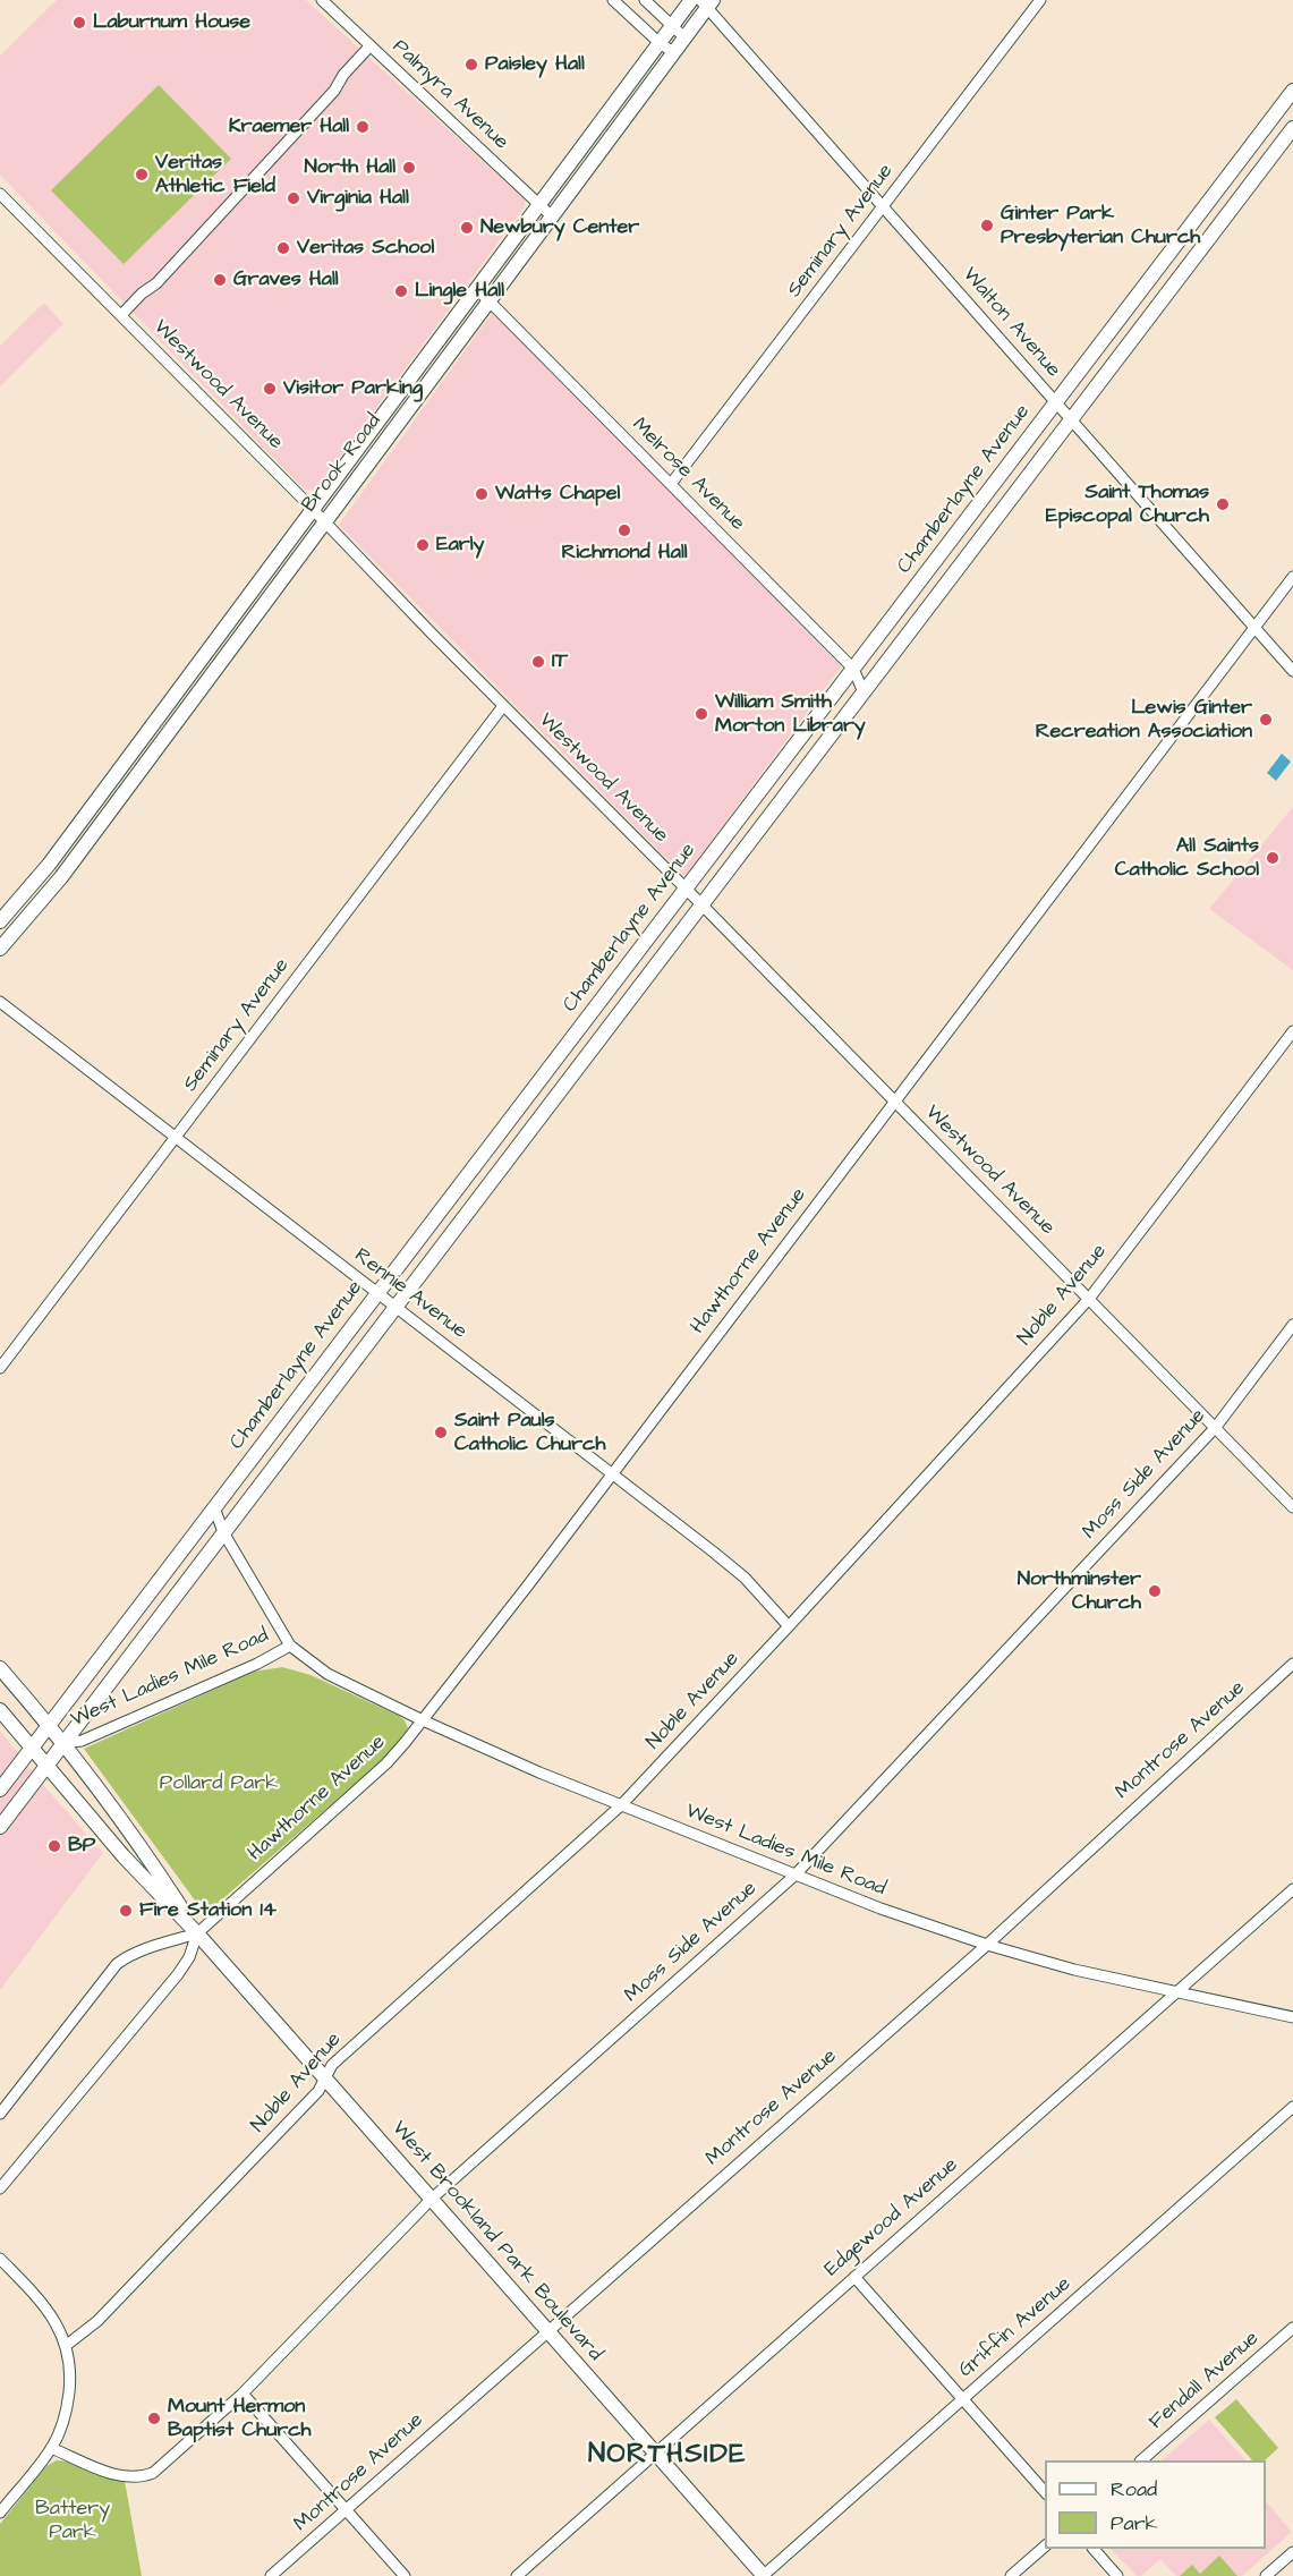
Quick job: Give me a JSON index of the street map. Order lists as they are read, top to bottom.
{
  "streets": {
    "main road": ["Brook Road", "Chamberlayne Avenue", "West Brookland Park Boulevard"],
    "street": [
      "Palmyra Avenue",
      "Seminary Avenue",
      "Walton Avenue",
      "Westwood Avenue",
      "Melrose Avenue",
      "Hawthorne Avenue",
      "Rennie Avenue",
      "Noble Avenue",
      "Moss Side Avenue",
      "West Ladies Mile Road",
      "Montrose Avenue",
      "Edgewood Avenue",
      "Griffin Avenue",
      "Fendall Avenue"
    ]
  },
  "crossings": [
    ["Palmyra Avenue", "Brook Road"],
    ["Seminary Avenue", "Walton Avenue"],
    ["Seminary Avenue", "Westwood Avenue"],
    ["Seminary Avenue", "Melrose Avenue"],
    ["Seminary Avenue", "Rennie Avenue"],
    ["Walton Avenue", "Brook Road"],
    ["Walton Avenue", "Chamberlayne Avenue"],
    ["Walton Avenue", "Hawthorne Avenue"],
    ["Westwood Avenue", "Brook Road"],
    ["Westwood Avenue", "Chamberlayne Avenue"],
    ["Westwood Avenue", "Hawthorne Avenue"],
    ["Westwood Avenue", "Noble Avenue"],
    ["Westwood Avenue", "Moss Side Avenue"],
    ["Brook Road", "Melrose Avenue"],
    ["Melrose Avenue", "Chamberlayne Avenue"],
    ["Chamberlayne Avenue", "Rennie Avenue"],
    ["Chamberlayne Avenue", "West Ladies Mile Road"],
    ["Chamberlayne Avenue", "West Brookland Park Boulevard"],
    ["Hawthorne Avenue", "Rennie Avenue"],
    ["Hawthorne Avenue", "West Ladies Mile Road"],
    ["Hawthorne Avenue", "West Brookland Park Boulevard"],
    ["Rennie Avenue", "Noble Avenue"],
    ["Noble Avenue", "West Ladies Mile Road"],
    ["Noble Avenue", "West Brookland Park Boulevard"],
    ["Moss Side Avenue", "West Ladies Mile Road"],
    ["Moss Side Avenue", "West Brookland Park Boulevard"],
    ["West Ladies Mile Road", "Montrose Avenue"],
    ["West Ladies Mile Road", "Edgewood Avenue"],
    ["West Ladies Mile Road", "West Brookland Park Boulevard"],
    ["Montrose Avenue", "West Brookland Park Boulevard"],
    ["Edgewood Avenue", "West Brookland Park Boulevard"],
    ["West Brookland Park Boulevard", "Griffin Avenue"]
  ],
  "districts": ["NORTHSIDE"],
  "parks": ["Pollard Park", "Battery Park"],
  "places": [
    "Laburnum House",
    "Paisley Hall",
    "Kraemer Hall",
    "North Hall",
    "Veritas Athletic Field",
    "Virginia Hall",
    "Ginter Park Presbyterian Church",
    "Newbury Center",
    "Veritas School",
    "Graves Hall",
    "Lingle Hall",
    "Visitor Parking",
    "Watts Chapel",
    "Saint Thomas Episcopal Church",
    "Richmond Hall",
    "Early",
    "IT",
    "William Smith Morton Library",
    "Lewis Ginter Recreation Association",
    "All Saints Catholic School",
    "Saint Pauls Catholic Church",
    "Northminster Church",
    "BP",
    "Fire Station 14",
    "Mount Hermon Baptist Church"
  ],
  "legend": ["Road", "Park"]
}
